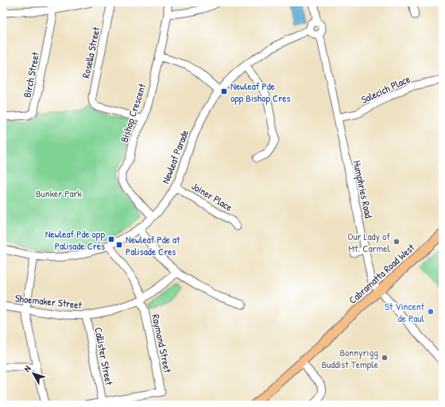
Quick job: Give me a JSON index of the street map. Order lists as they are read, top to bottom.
{
  "streets": {
    "main road": ["Cabramatta Road West"],
    "street": [
      "Rosella Street",
      "Birch Street",
      "Salecich Place",
      "Bishop Crescent",
      "Newleaf Parade",
      "Humphries Road",
      "Joiner Place",
      "Shoemaker Street",
      "Raymond Street",
      "Callister Street"
    ]
  },
  "crossings": [
    ["Rosella Street", "Bishop Crescent"],
    ["Salecich Place", "Humphries Road"],
    ["Bishop Crescent", "Newleaf Parade"],
    ["Newleaf Parade", "Humphries Road"],
    ["Newleaf Parade", "Joiner Place"],
    ["Newleaf Parade", "Raymond Street"],
    ["Humphries Road", "Cabramatta Road West"],
    ["Shoemaker Street", "Raymond Street"],
    ["Shoemaker Street", "Callister Street"],
    ["Raymond Street", "Callister Street"]
  ],
  "parks": ["Bunker Park"],
  "places": {
    "transit": ["Newleaf Pde opp Bishop Cres", "Newleaf Pde opp Palisade Cres", "Newleaf Pde at Palisade Cres"],
    "other": ["Our Lady of Mt. Carmel", "St Vincent de Paul", "Bonnyrigg Buddist Temple"]
  },
  "north": "top left"
}
